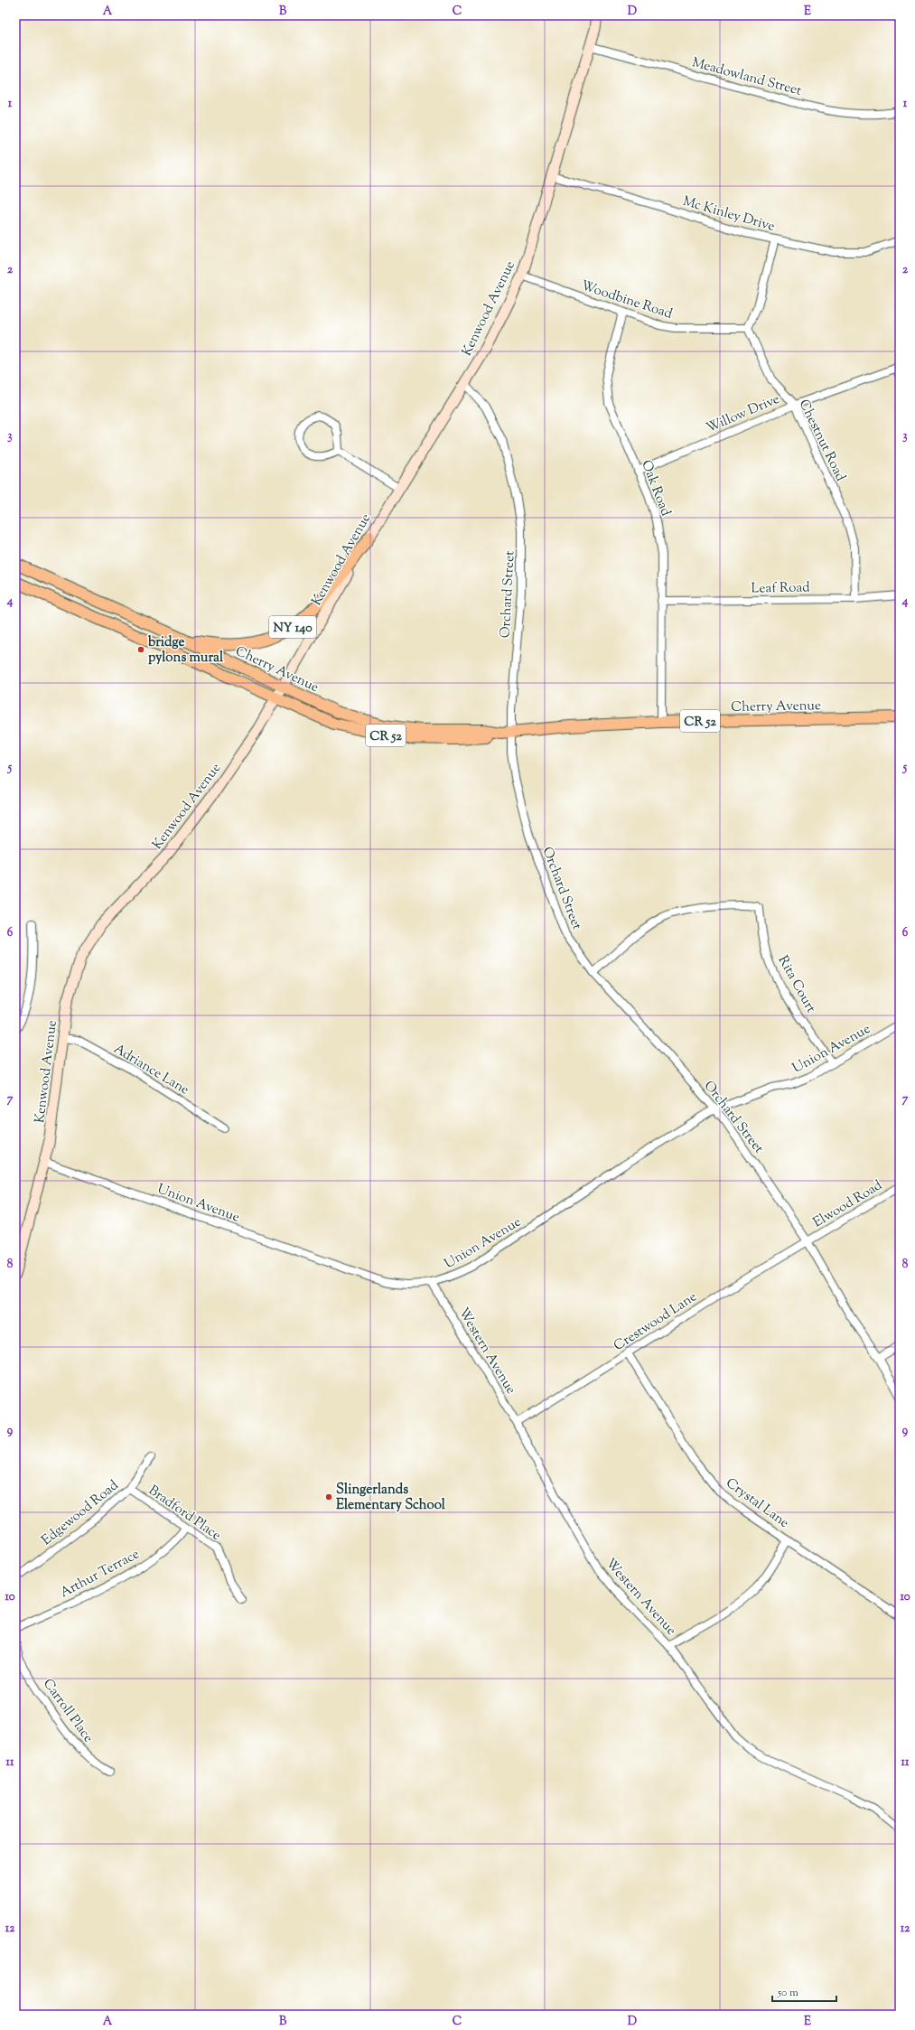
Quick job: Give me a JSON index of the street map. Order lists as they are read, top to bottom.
{
  "streets": {
    "main road": [
      "Kenwood Avenue",
      "NY 140",
      "Cherry Avenue",
      "CR 52"
    ],
    "street": [
      "Meadowland Street",
      "Mc Kinley Drive",
      "Woodbine Road",
      "Willow Drive",
      "Chestnut Road",
      "Oak Road",
      "Leaf Road",
      "Orchard Street",
      "Rita Court",
      "Union Avenue",
      "Adriance Lane",
      "Elwood Road",
      "Crestwood Lane",
      "Western Avenue",
      "Crystal Lane",
      "Edgewood Road",
      "Bradford Place",
      "Arthur Terrace",
      "Carroll Place"
    ]
  },
  "crossings": [
    ["Meadowland Street", "Kenwood Avenue"],
    ["Mc Kinley Drive", "Kenwood Avenue"],
    ["Woodbine Road", "Kenwood Avenue"],
    ["Woodbine Road", "Chestnut Road"],
    ["Woodbine Road", "Oak Road"],
    ["Kenwood Avenue", "Orchard Street"],
    ["Kenwood Avenue", "NY 140"],
    ["Kenwood Avenue", "Cherry Avenue"],
    ["Kenwood Avenue", "Union Avenue"],
    ["Kenwood Avenue", "Adriance Lane"],
    ["Willow Drive", "Chestnut Road"],
    ["Willow Drive", "Oak Road"],
    ["Chestnut Road", "Leaf Road"],
    ["Oak Road", "Leaf Road"],
    ["Oak Road", "Cherry Avenue"],
    ["Orchard Street", "Cherry Avenue"],
    ["Orchard Street", "Rita Court"],
    ["Orchard Street", "Union Avenue"],
    ["Orchard Street", "Elwood Road"],
    ["Orchard Street", "Crestwood Lane"],
    ["NY 140", "Cherry Avenue"],
    ["Rita Court", "Union Avenue"],
    ["Union Avenue", "Western Avenue"],
    ["Elwood Road", "Crestwood Lane"],
    ["Crestwood Lane", "Western Avenue"],
    ["Crestwood Lane", "Crystal Lane"],
    ["Edgewood Road", "Bradford Place"],
    ["Bradford Place", "Arthur Terrace"]
  ],
  "places": ["bridge pylons mural", "Slingerlands Elementary School"],
  "scale_bar": "50 m",
  "grid": {
    "columns": [
      "A",
      "B",
      "C",
      "D",
      "E"
    ],
    "rows": [
      "1",
      "2",
      "3",
      "4",
      "5",
      "6",
      "7",
      "8",
      "9",
      "10",
      "11",
      "12"
    ]
  }
}
